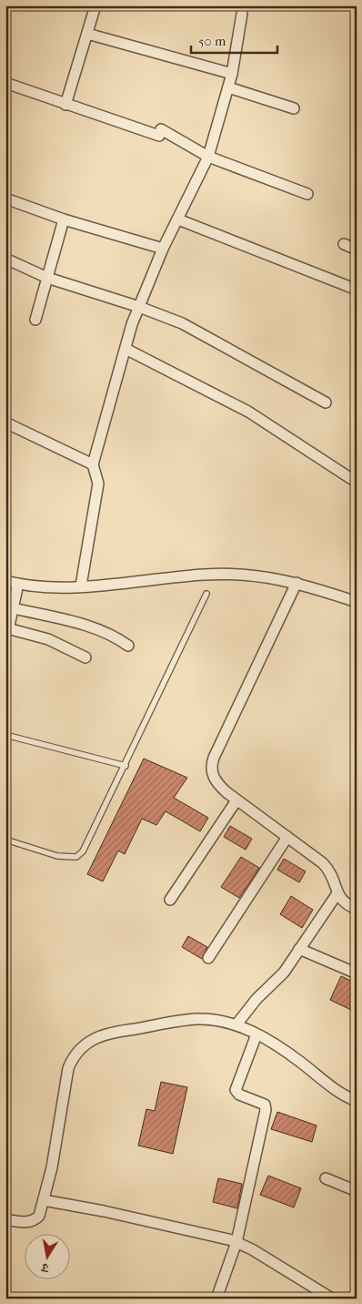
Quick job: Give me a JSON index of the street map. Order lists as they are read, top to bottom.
{
  "scale_bar": "50 m",
  "north": "bottom"
}
